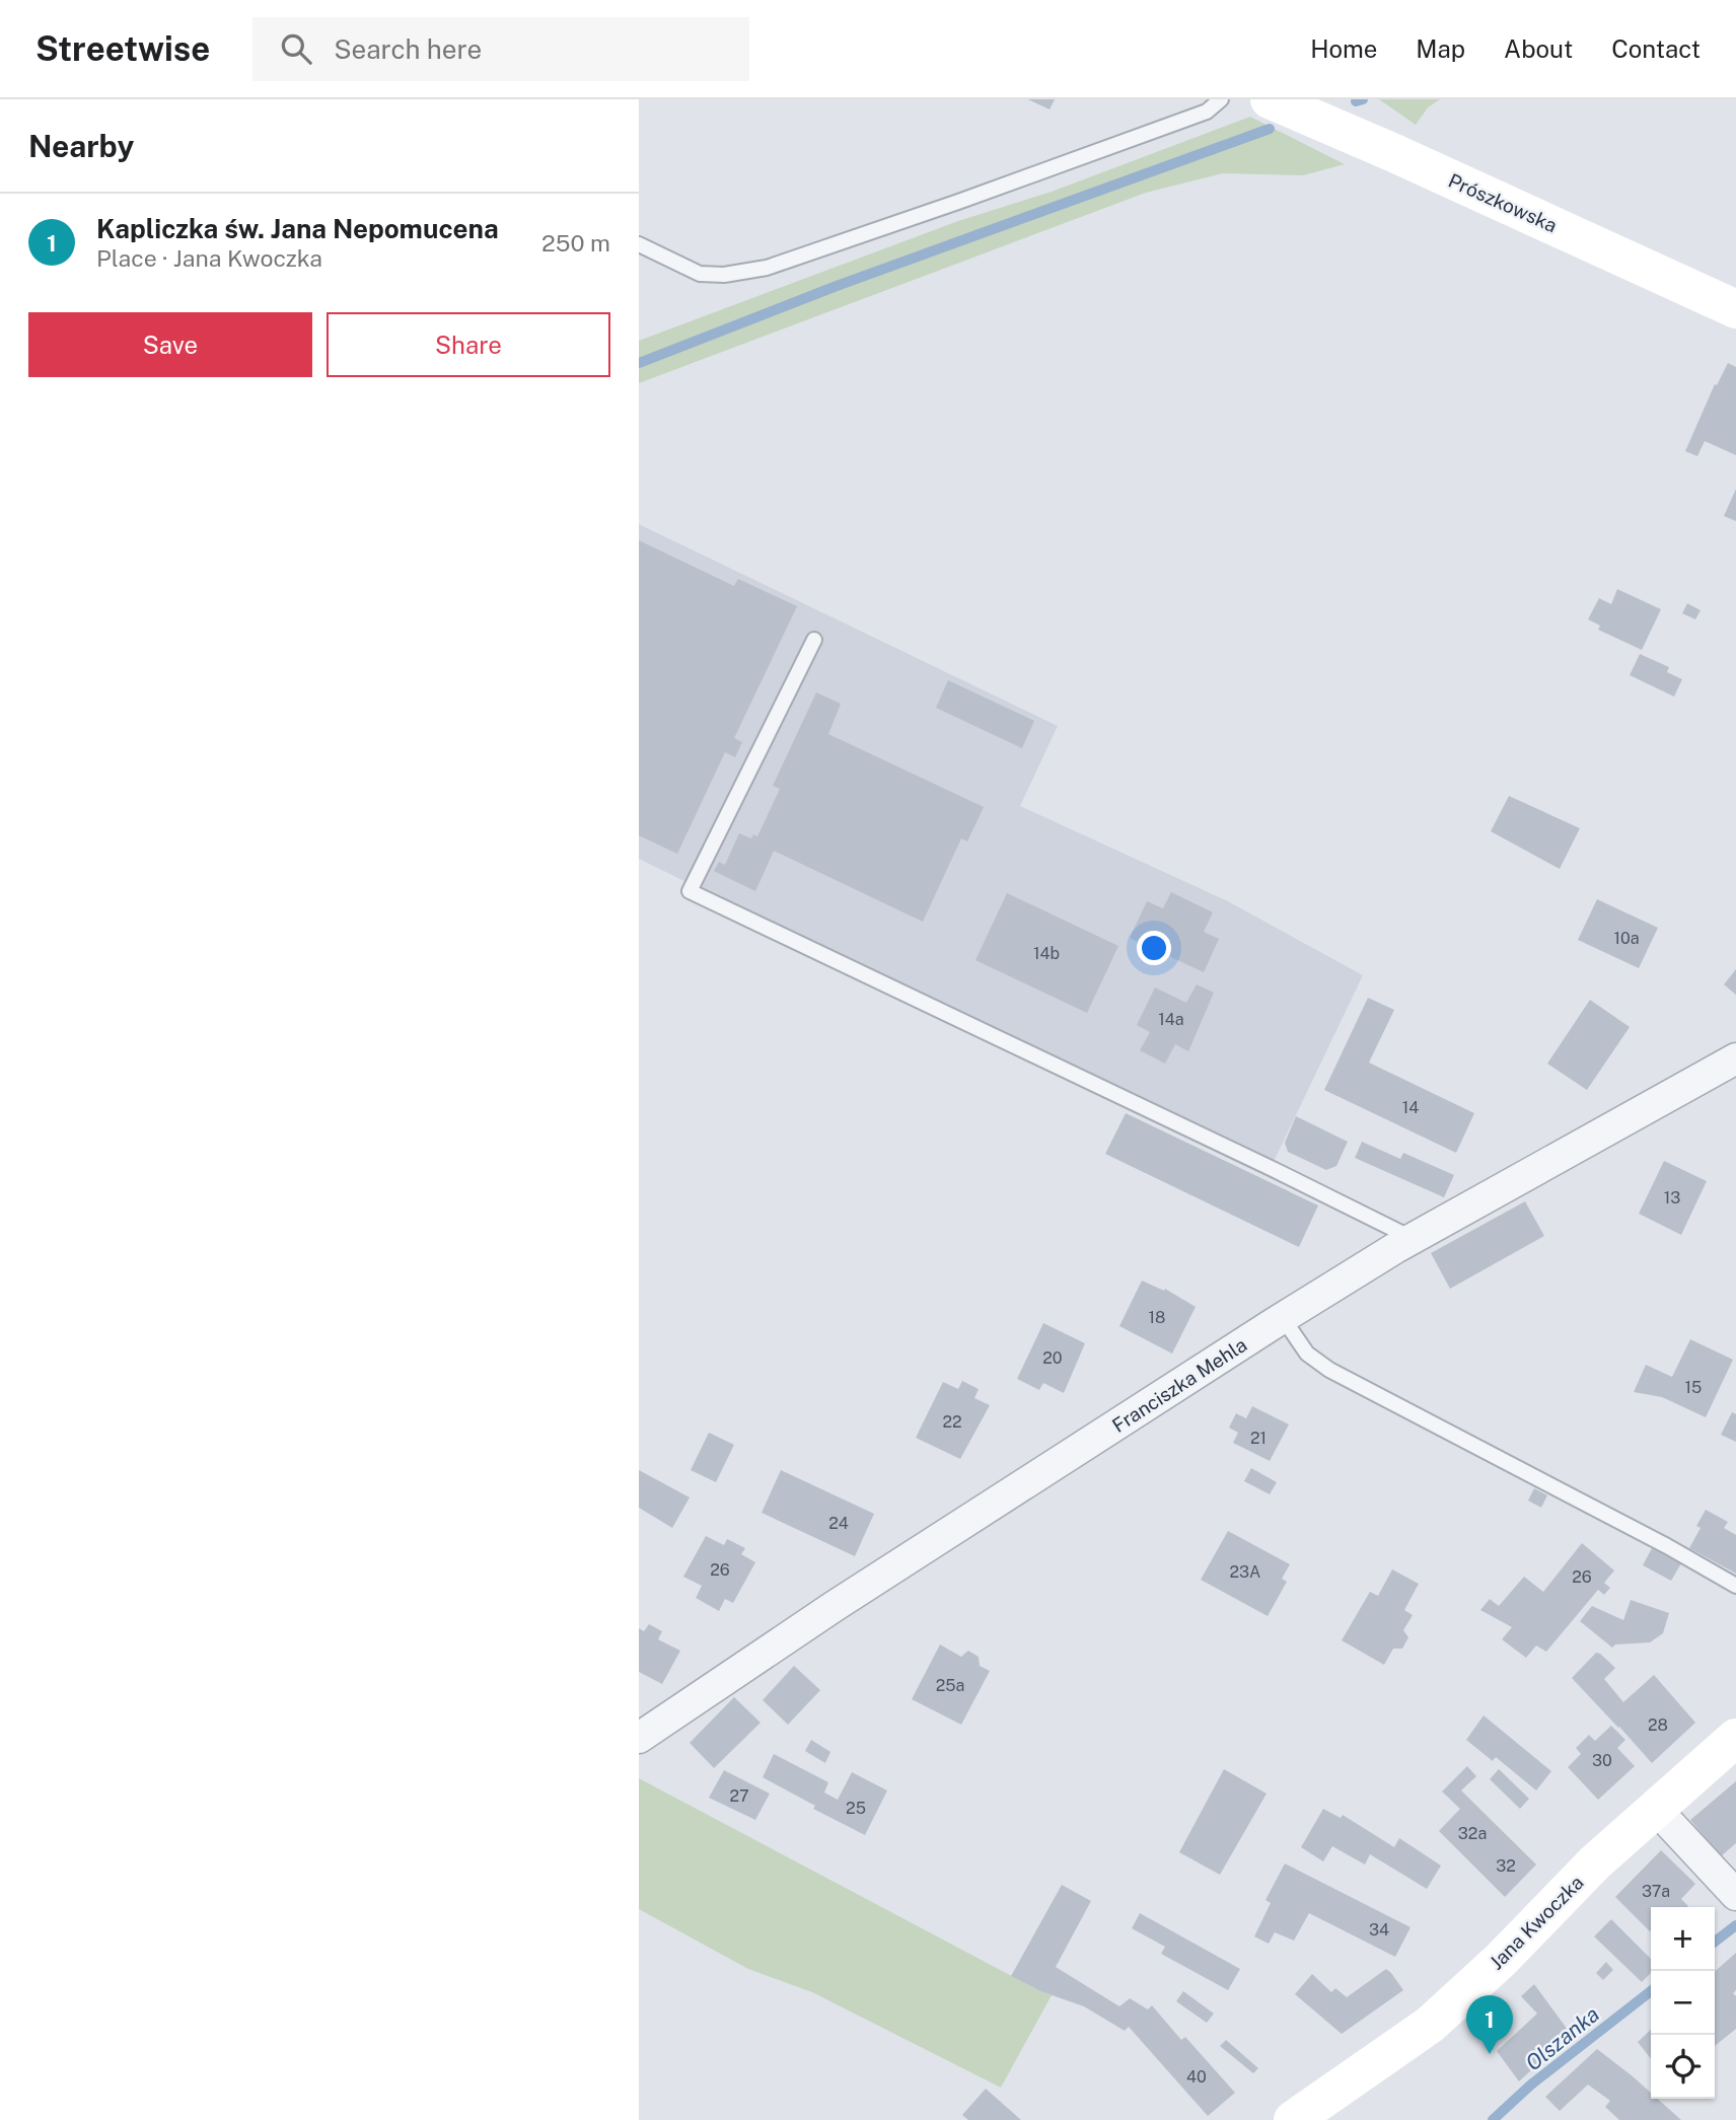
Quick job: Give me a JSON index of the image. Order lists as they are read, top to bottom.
{
  "streets": {
    "street": ["Prószkowska", "Franciszka Mehla", "Jana Kwoczka"]
  },
  "water": ["Olszanka"],
  "house_numbers": [
    "10a",
    "14b",
    "14a",
    "14",
    "13",
    "18",
    "20",
    "15",
    "22",
    "21",
    "24",
    "26",
    "23A",
    "26",
    "25a",
    "28",
    "30",
    "27",
    "25",
    "32a",
    "32",
    "37a",
    "34",
    "40"
  ],
  "page": {
    "header": "Streetwise",
    "search": "Search here",
    "nav": [
      "Home",
      "Map",
      "About",
      "Contact"
    ],
    "heading": "Nearby",
    "list": [
      {
        "mark": "1",
        "name": "Kapliczka św. Jana Nepomucena",
        "note": "Place · Jana Kwoczka",
        "value": "250 m"
      }
    ],
    "buttons": ["Save", "Share"],
    "map_buttons": ["+", "−"],
    "pins": "1"
  }
}
